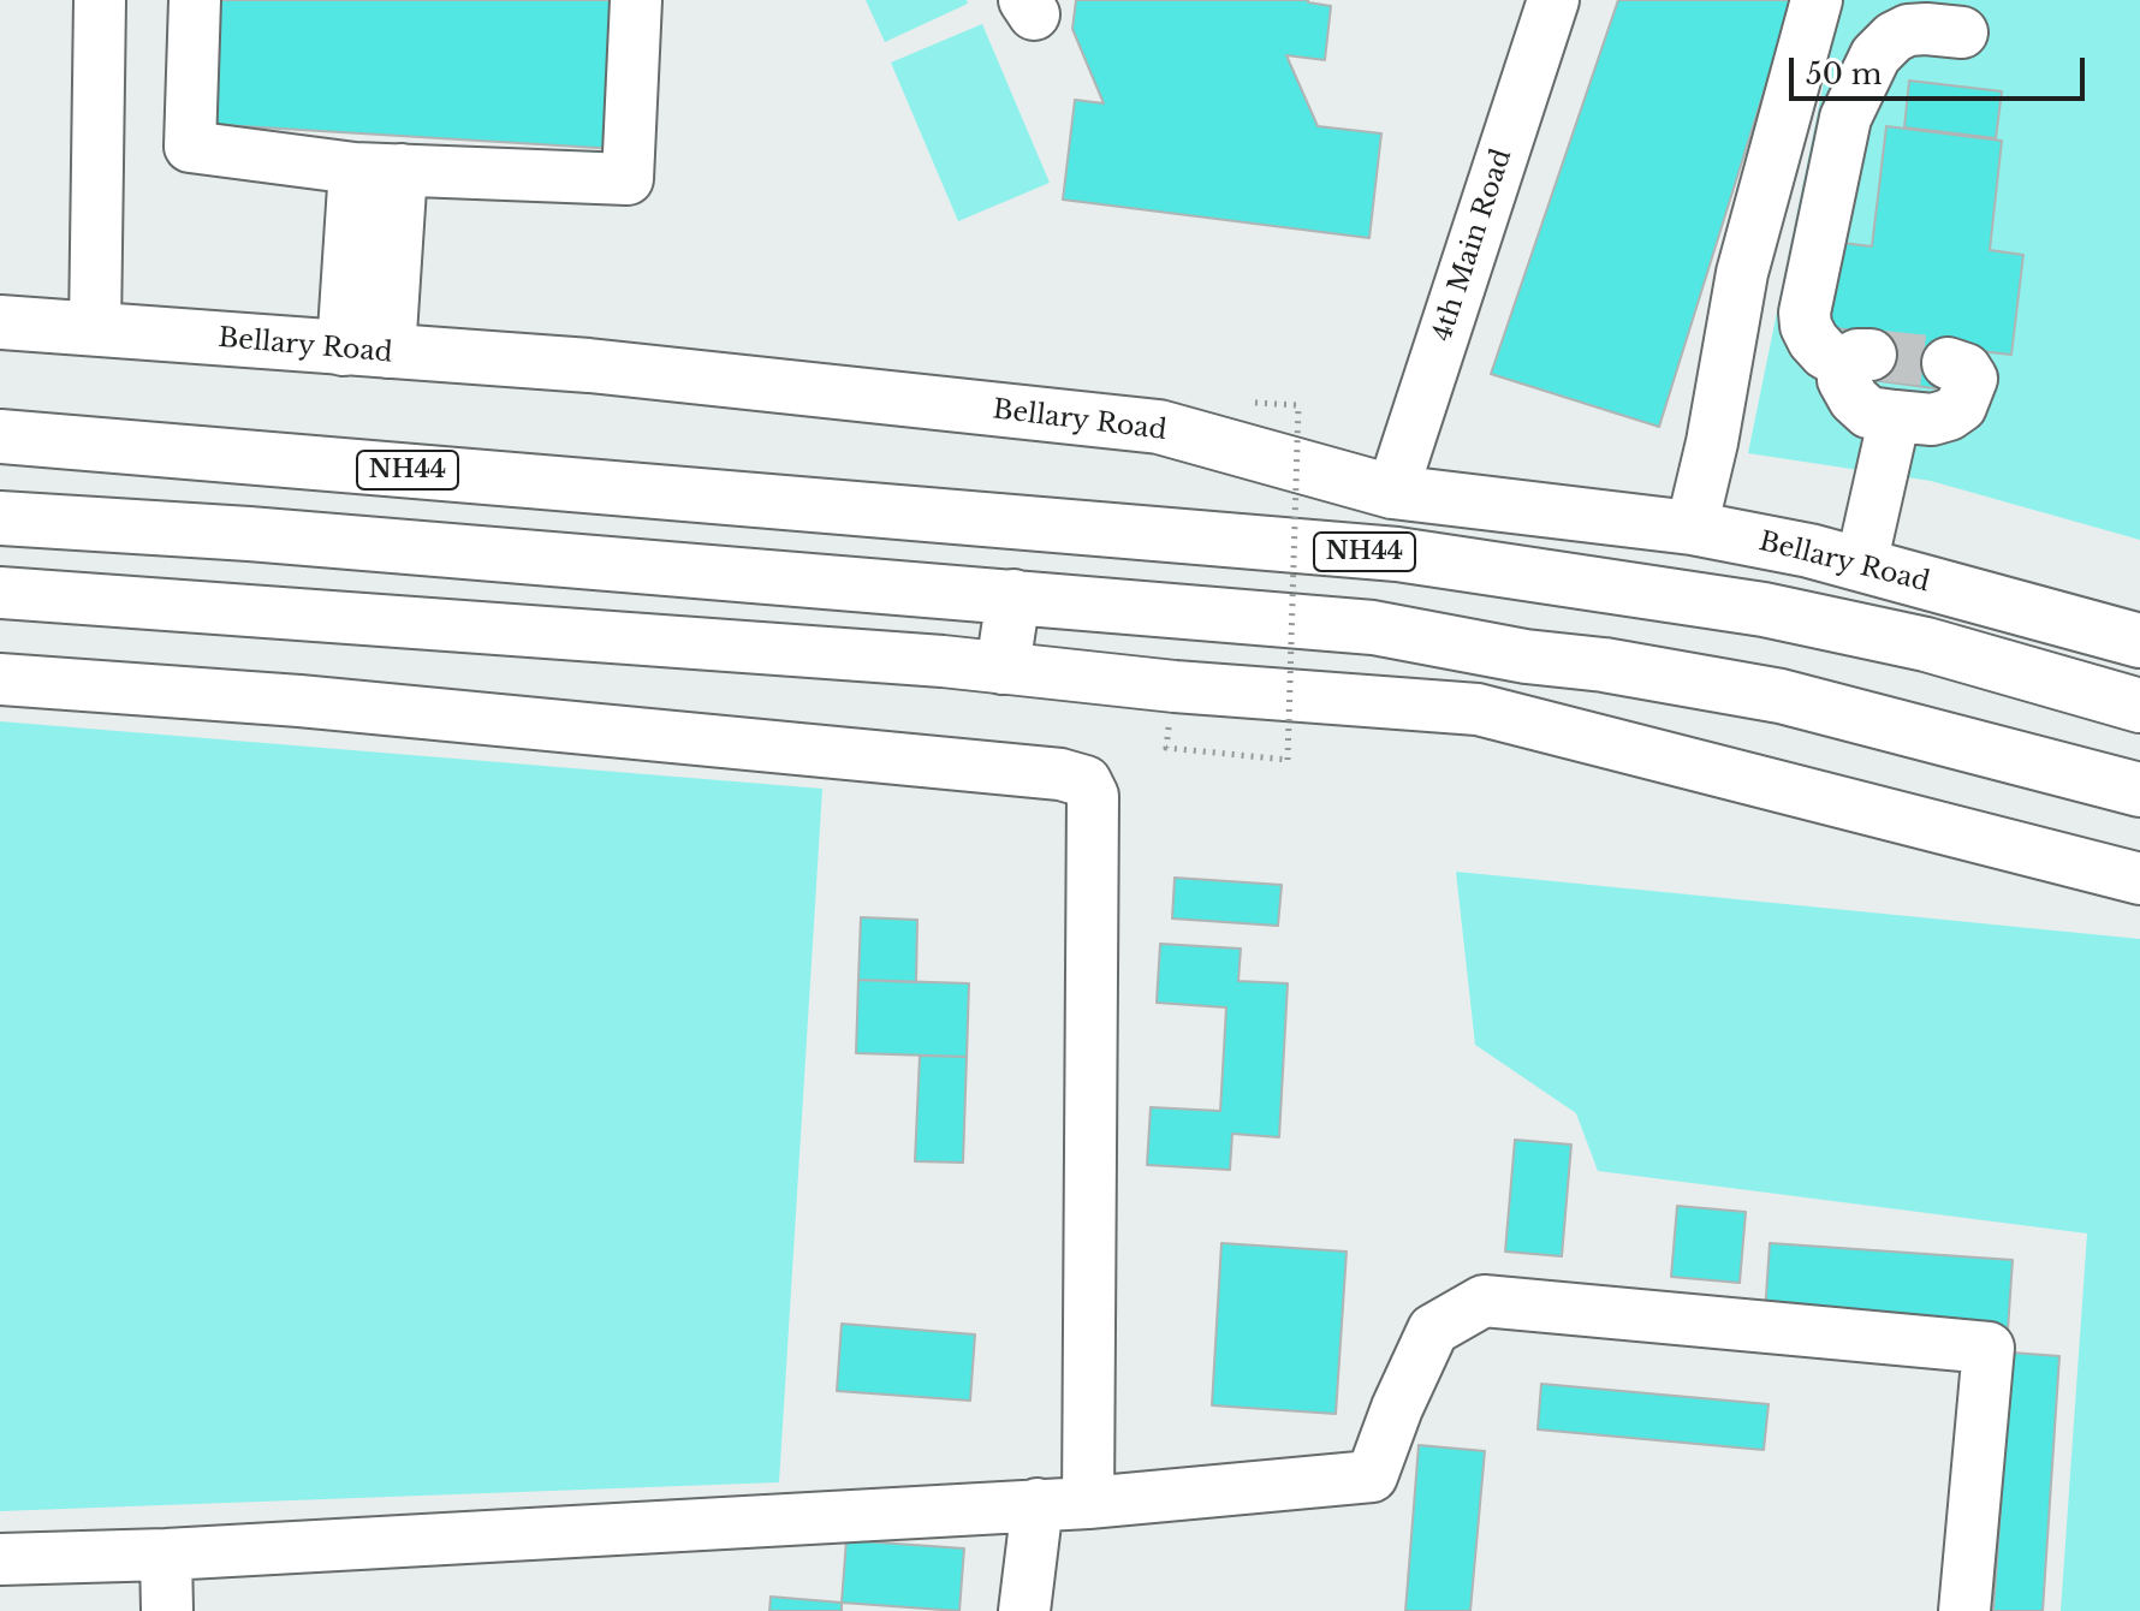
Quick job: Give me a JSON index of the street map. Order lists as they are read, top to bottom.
{
  "streets": {
    "highway": ["Bellary Road", "NH44"],
    "street": ["4th Main Road"]
  },
  "crossings": [
    ["4th Main Road", "Bellary Road"]
  ],
  "scale_bar": "50 m"
}
